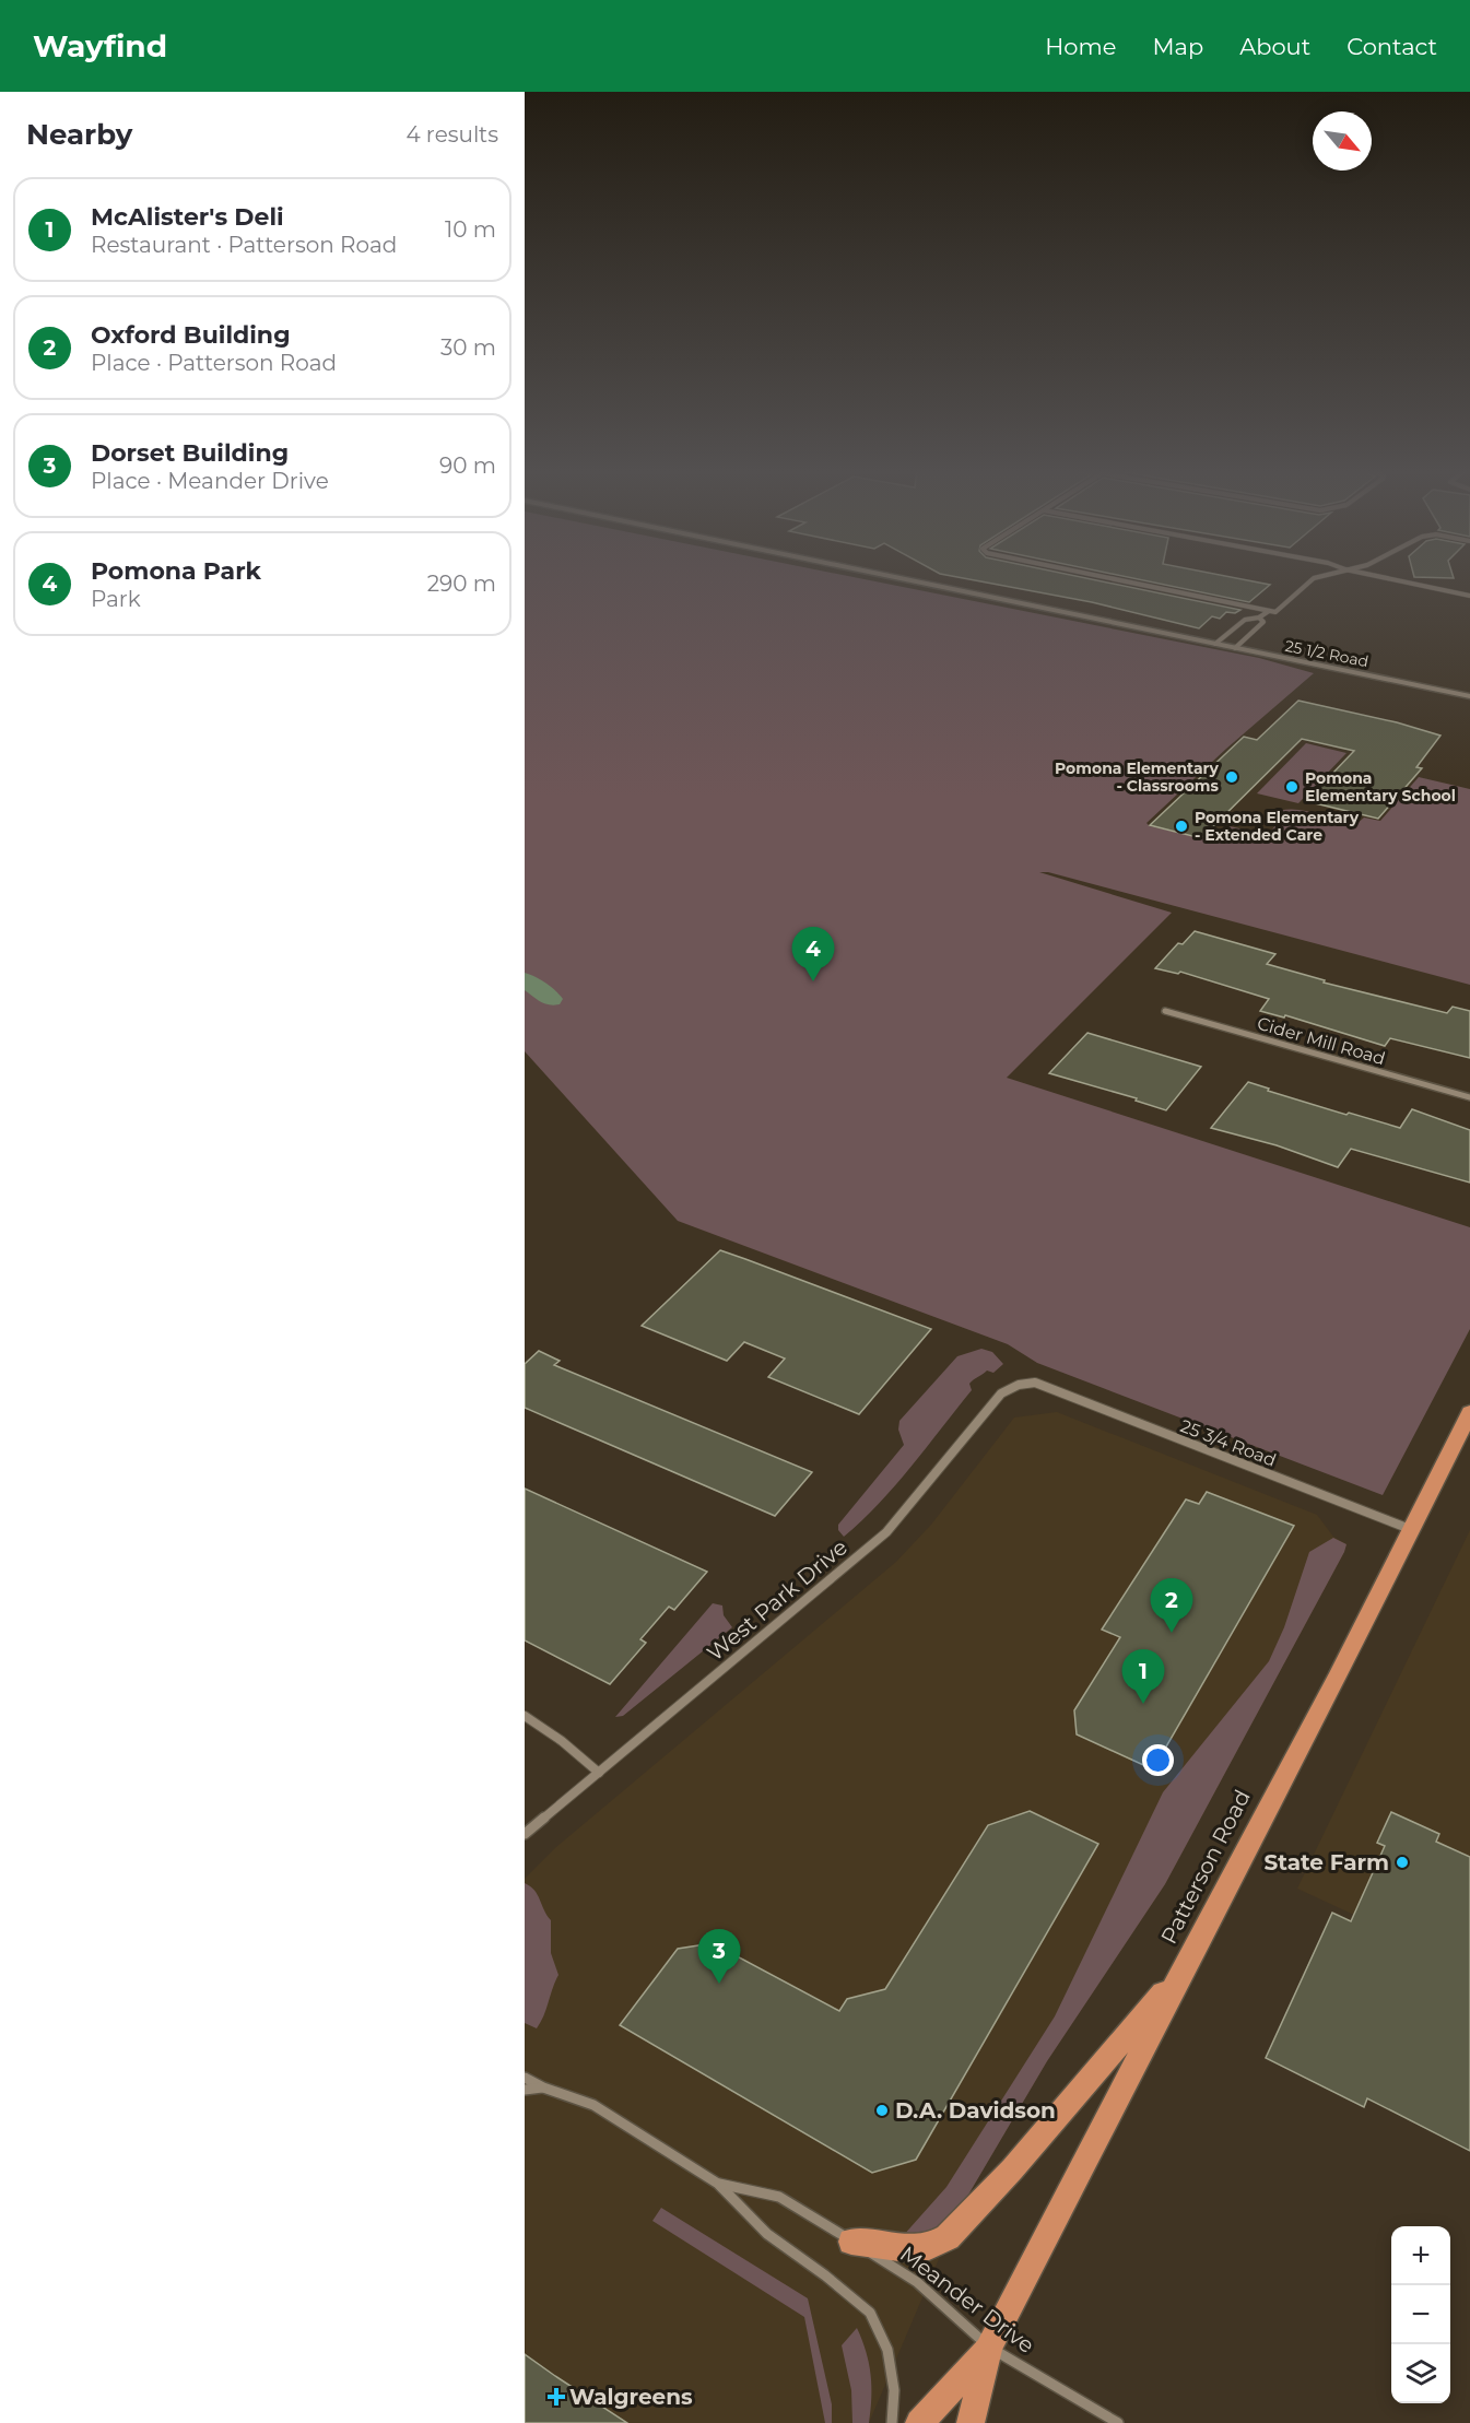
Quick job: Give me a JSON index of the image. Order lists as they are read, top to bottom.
{
  "streets": {
    "main road": ["Patterson Road"],
    "street": [
      "25 1/2 Road",
      "Cider Mill Road",
      "25 3/4 Road",
      "West Park Drive",
      "Meander Drive"
    ]
  },
  "crossings": [
    ["25 3/4 Road", "West Park Drive"],
    ["25 3/4 Road", "Patterson Road"],
    ["Patterson Road", "Meander Drive"]
  ],
  "places": {
    "other": [
      "Pomona Elementary - Classrooms",
      "Pomona Elementary School",
      "Pomona Elementary - Extended Care",
      "State Farm",
      "D.A. Davidson"
    ],
    "health": ["Walgreens"]
  },
  "north": "bottom right",
  "page": {
    "header": "Wayfind",
    "nav": [
      "Home",
      "Map",
      "About",
      "Contact"
    ],
    "heading": ["Nearby", "4 results"],
    "list": [
      {
        "mark": "1",
        "name": "McAlister's Deli",
        "note": "Restaurant · Patterson Road",
        "value": "10 m"
      },
      {
        "mark": "2",
        "name": "Oxford Building",
        "note": "Place · Patterson Road",
        "value": "30 m"
      },
      {
        "mark": "3",
        "name": "Dorset Building",
        "note": "Place · Meander Drive",
        "value": "90 m"
      },
      {
        "mark": "4",
        "name": "Pomona Park",
        "note": "Park",
        "value": "290 m"
      }
    ],
    "pins": [
      "4",
      "2",
      "1",
      "3"
    ],
    "map_buttons": ["+", "−"]
  }
}
